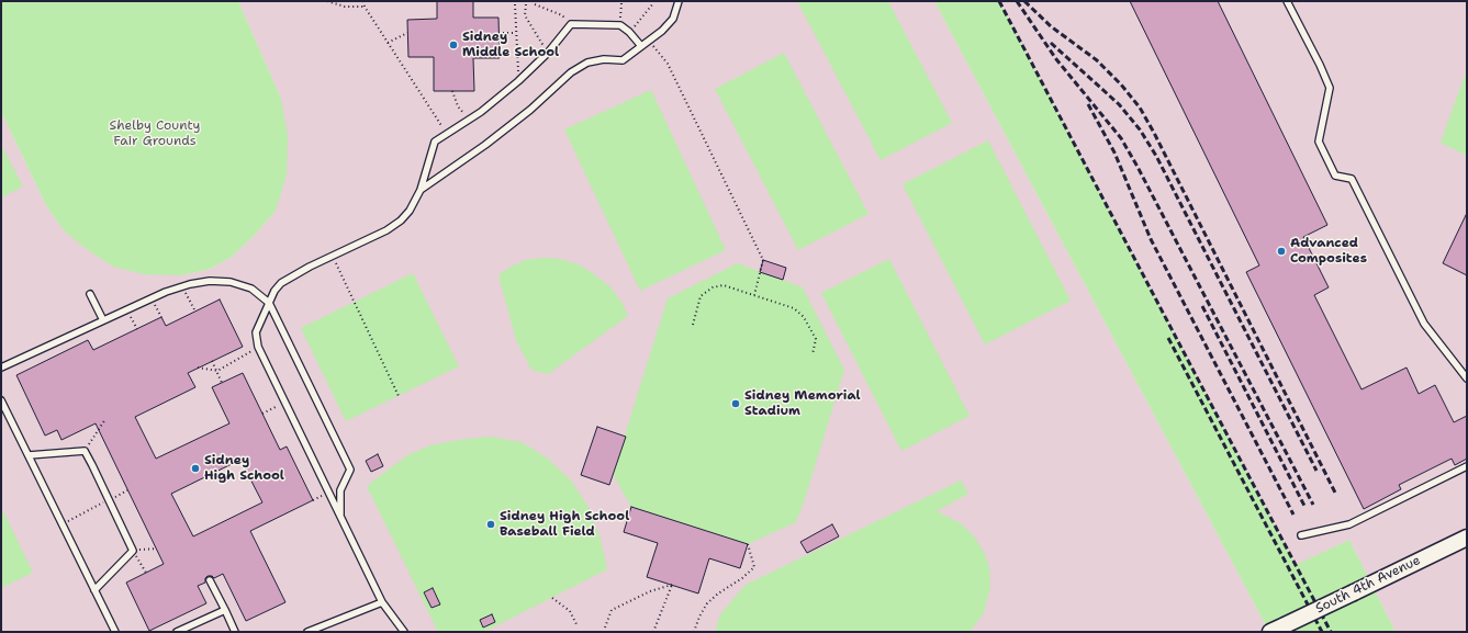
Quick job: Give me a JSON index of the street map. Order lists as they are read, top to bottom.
{
  "streets": {
    "street": ["South 4th Avenue"]
  },
  "parks": ["Shelby County Fair Grounds"],
  "places": [
    "Sidney Middle School",
    "Advanced Composites",
    "Sidney Memorial Stadium",
    "Sidney High School",
    "Sidney High School Baseball Field"
  ]
}
